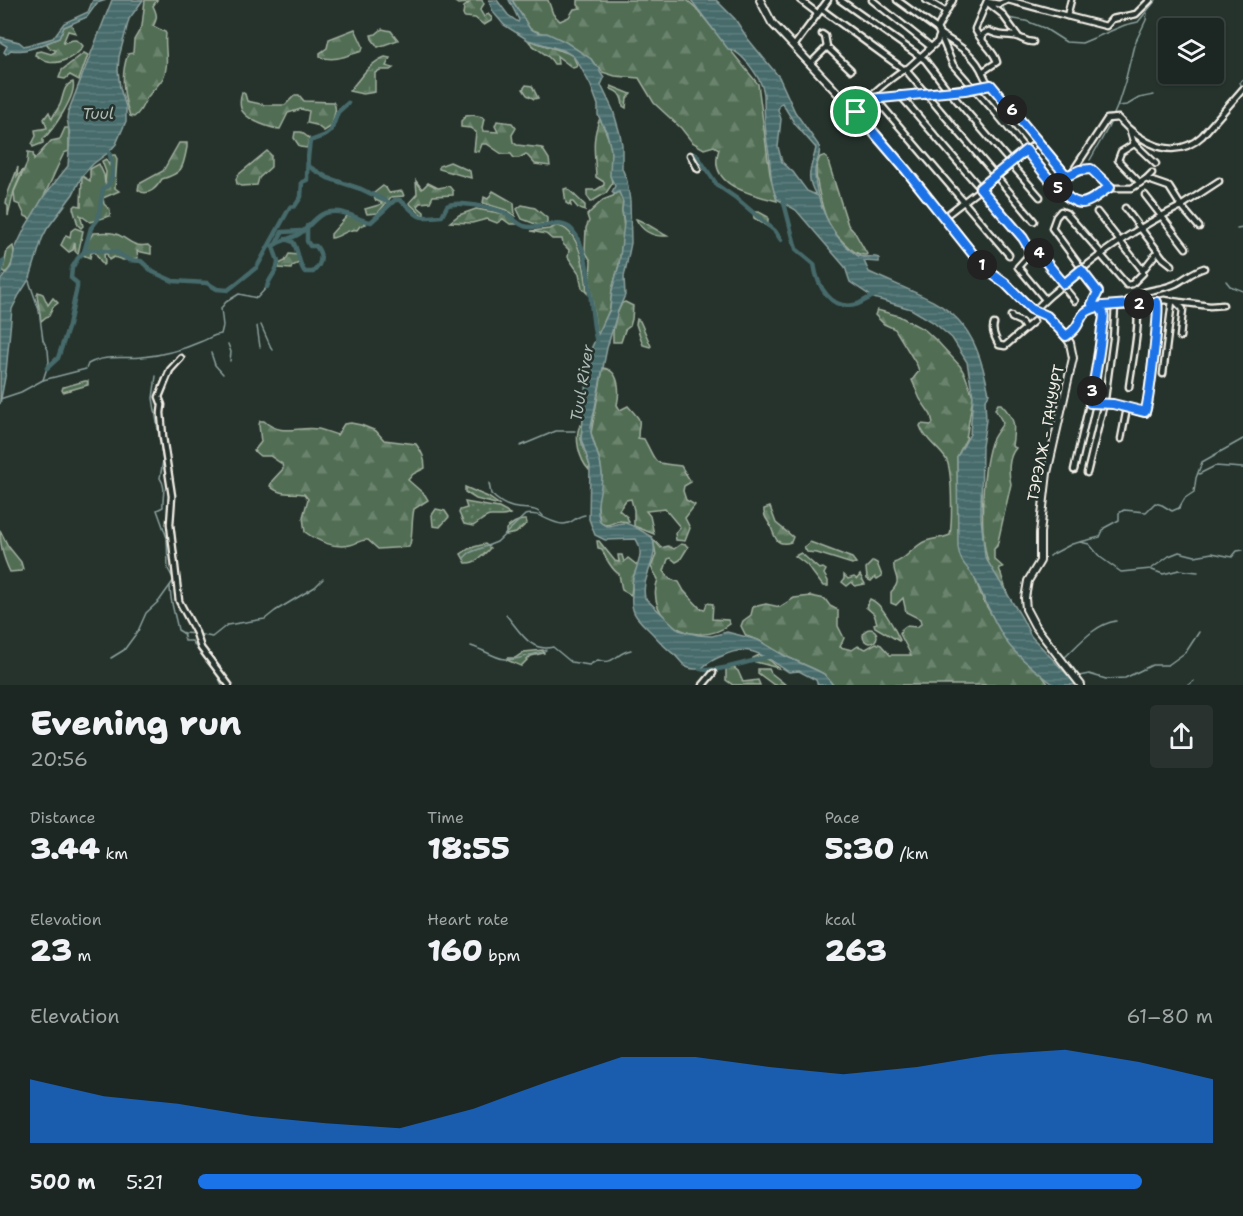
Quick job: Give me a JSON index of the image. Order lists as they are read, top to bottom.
{
  "streets": {
    "main road": ["ТЭРЭЛЖ - ГАЧУУРТ"]
  },
  "water": ["Tuul", "Tuul River"],
  "page": {
    "pins": [
      "6",
      "5",
      "4",
      "1",
      "2",
      "3"
    ],
    "heading": ["Evening run", "20:56"],
    "stats": [
      ["Distance", "3.44 km"],
      ["Time", "18:55"],
      ["Pace", "5:30 /km"],
      ["Elevation", "23 m"],
      ["Heart rate", "160 bpm"],
      ["kcal", "263"]
    ],
    "chart": ["Elevation", "61–80 m"],
    "list": [
      {
        "name": "500 m",
        "note": "5:21"
      }
    ]
  }
}
